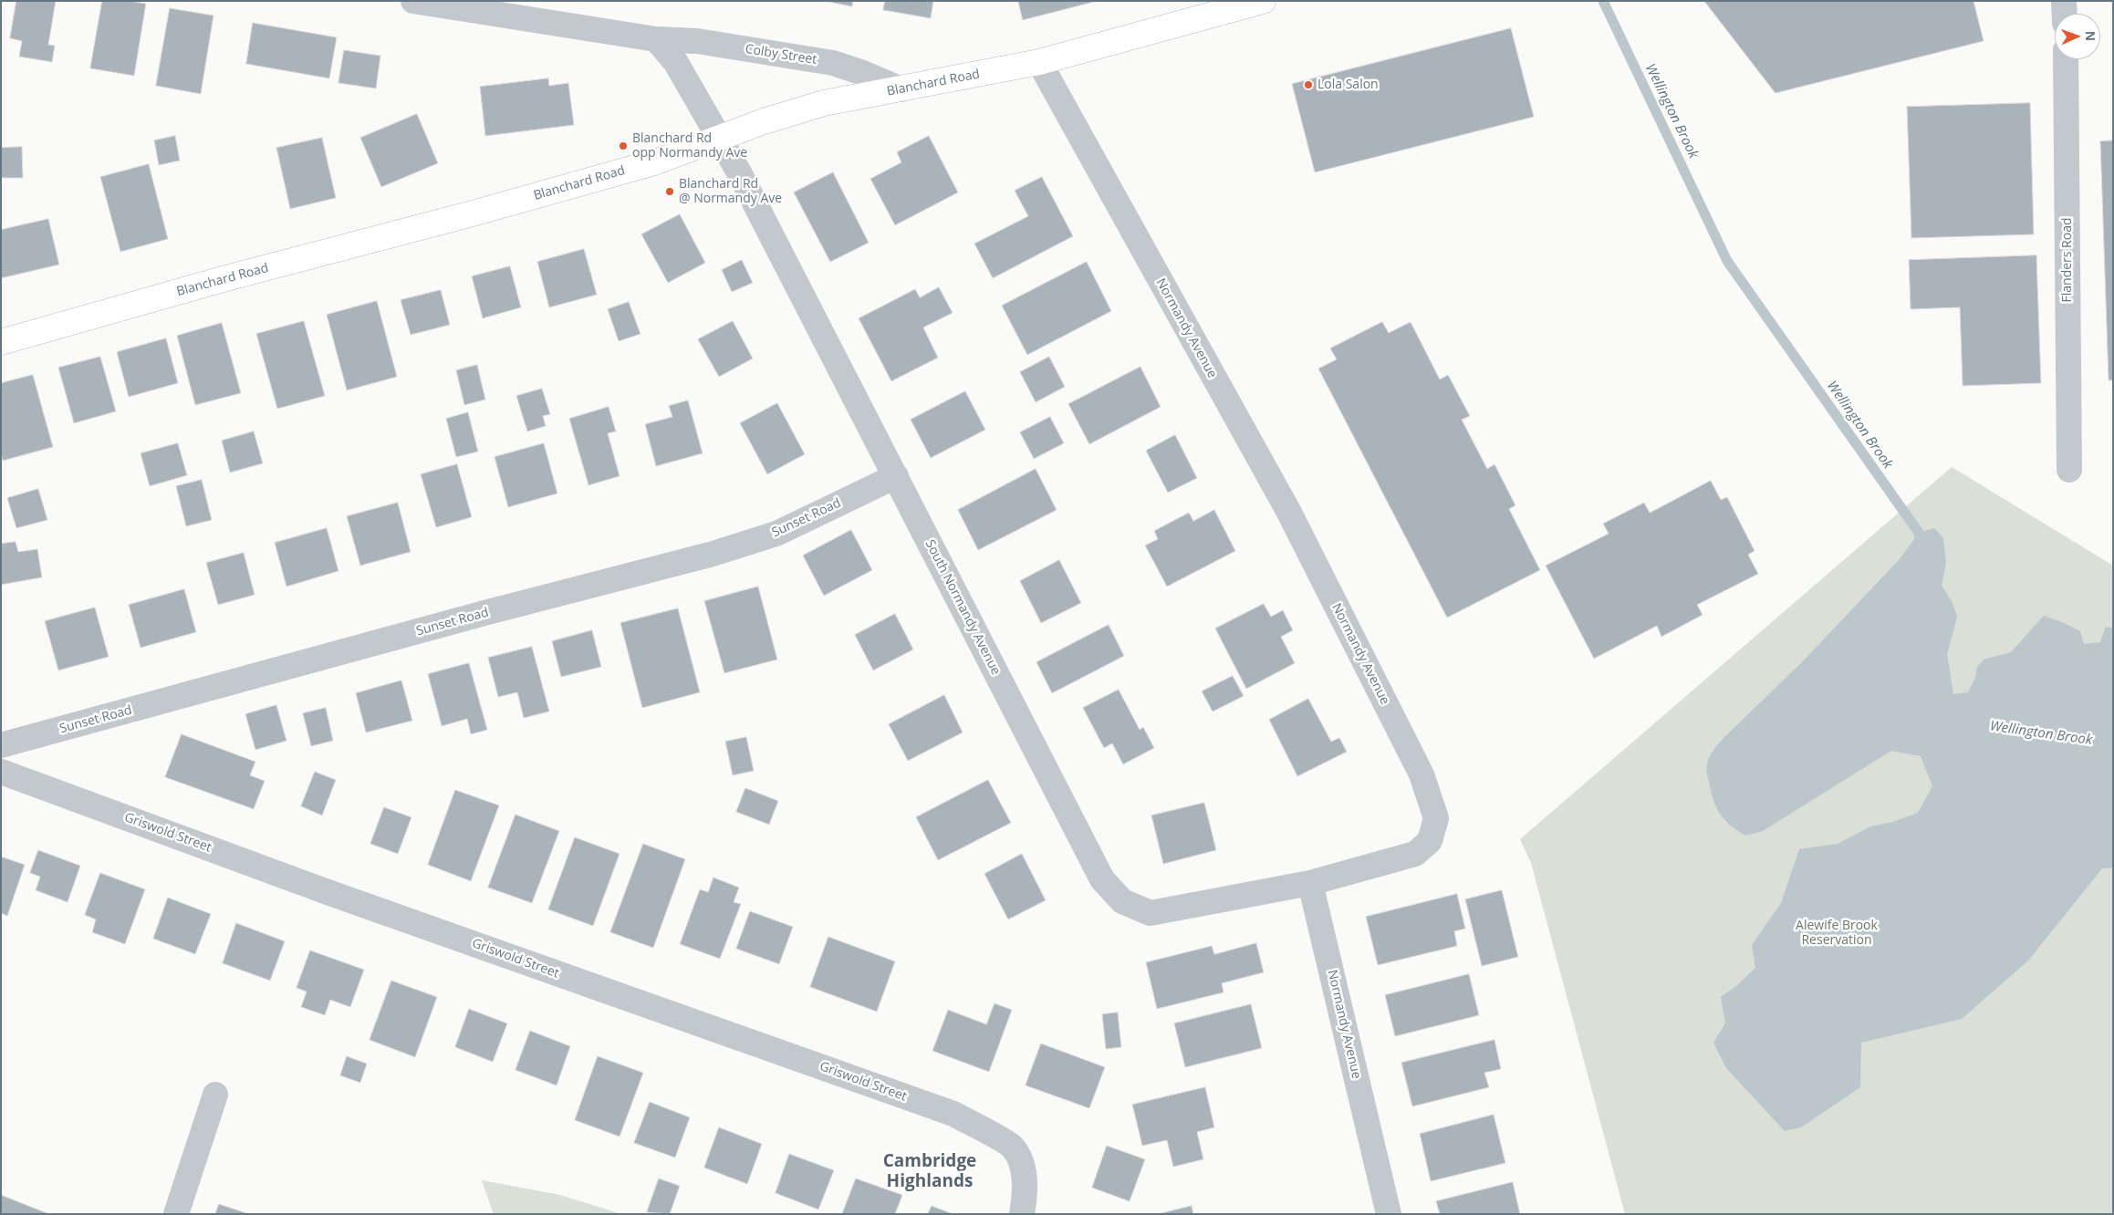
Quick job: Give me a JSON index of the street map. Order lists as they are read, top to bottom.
{
  "streets": {
    "main road": ["Blanchard Road"],
    "street": [
      "Colby Street",
      "Flanders Road",
      "Normandy Avenue",
      "Sunset Road",
      "South Normandy Avenue",
      "Griswold Street"
    ]
  },
  "crossings": [
    ["Colby Street", "Blanchard Road"],
    ["Blanchard Road", "Normandy Avenue"],
    ["Blanchard Road", "South Normandy Avenue"],
    ["Normandy Avenue", "South Normandy Avenue"],
    ["Sunset Road", "South Normandy Avenue"]
  ],
  "districts": ["Cambridge Highlands"],
  "water": ["Wellington Brook"],
  "parks": ["Alewife Brook Reservation"],
  "places": ["Lola Salon", "Blanchard Rd opp Normandy Ave", "Blanchard Rd @ Normandy Ave"],
  "north": "right"
}
